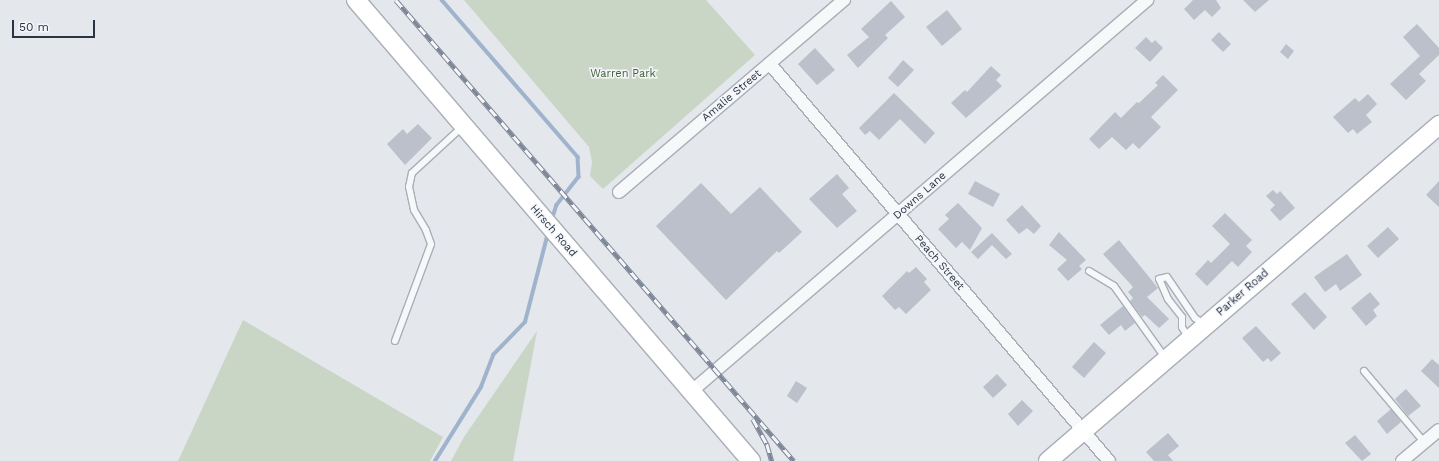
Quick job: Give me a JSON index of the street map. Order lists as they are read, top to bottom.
{
  "streets": {
    "main road": ["Hirsch Road", "Parker Road"],
    "street": ["Amalie Street", "Downs Lane", "Peach Street"]
  },
  "crossings": [
    ["Amalie Street", "Peach Street"],
    ["Downs Lane", "Hirsch Road"],
    ["Downs Lane", "Peach Street"],
    ["Peach Street", "Parker Road"]
  ],
  "parks": ["Warren Park"],
  "scale_bar": "50 m"
}
